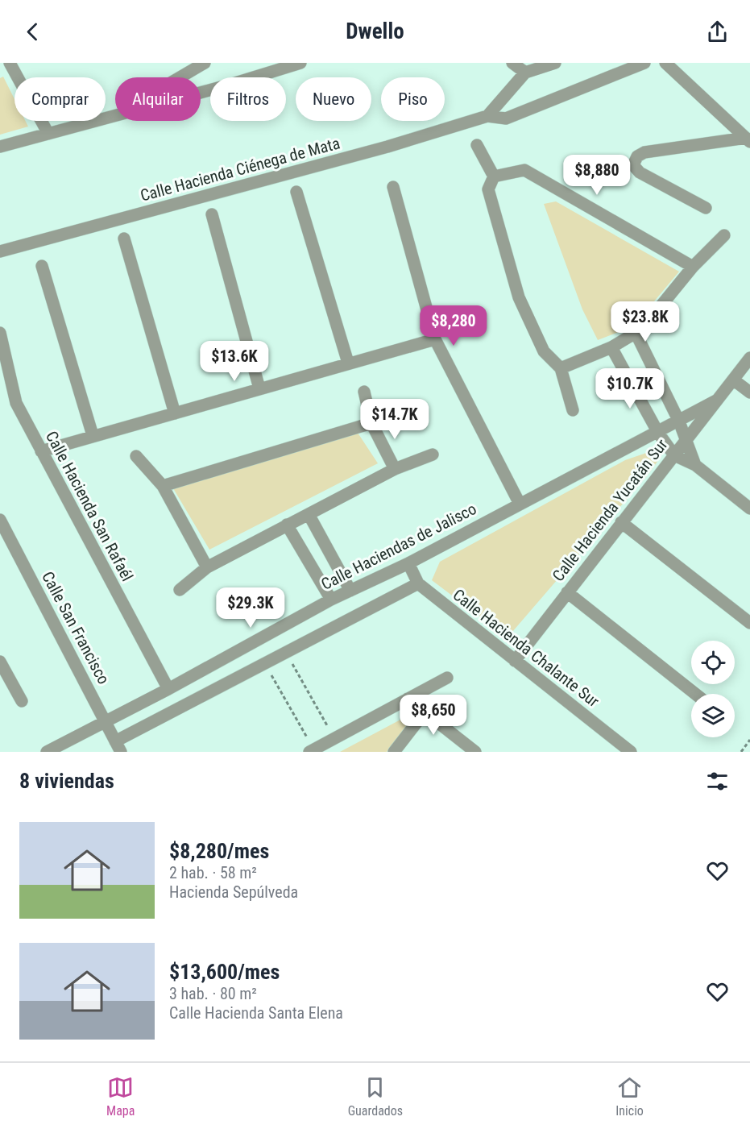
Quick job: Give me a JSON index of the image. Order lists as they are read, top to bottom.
{
  "streets": {
    "street": [
      "Calle Hacienda Ciénega de Mata",
      "Calle Hacienda San Rafaél",
      "Calle Hacienda Yucatán Sur",
      "Calle Haciendas de Jalisco",
      "Calle San Francisco",
      "Calle Hacienda Chalante Sur"
    ]
  },
  "crossings": [
    ["Calle Hacienda San Rafaél", "Calle Haciendas de Jalisco"],
    ["Calle Hacienda Yucatán Sur", "Calle Haciendas de Jalisco"],
    ["Calle Hacienda Yucatán Sur", "Calle Hacienda Chalante Sur"],
    ["Calle Haciendas de Jalisco", "Calle San Francisco"],
    ["Calle Haciendas de Jalisco", "Calle Hacienda Chalante Sur"]
  ],
  "page": {
    "header": "Dwello",
    "chip": [
      "Comprar",
      "Alquilar",
      "Filtros",
      "Nuevo",
      "Piso"
    ],
    "price": [
      "$8,880",
      "$23.8K",
      "$8,280",
      "$13.6K",
      "$10.7K",
      "$14.7K",
      "$29.3K",
      "$8,650"
    ],
    "heading": "8 viviendas",
    "list": [
      {
        "name": "$8,280/mes",
        "note": "2 hab. · 58 m² · Hacienda Sepúlveda"
      },
      {
        "name": "$13,600/mes",
        "note": "3 hab. · 80 m² · Calle Hacienda Santa Elena"
      }
    ],
    "tabs": ["Mapa", "Guardados", "Inicio"]
  }
}
